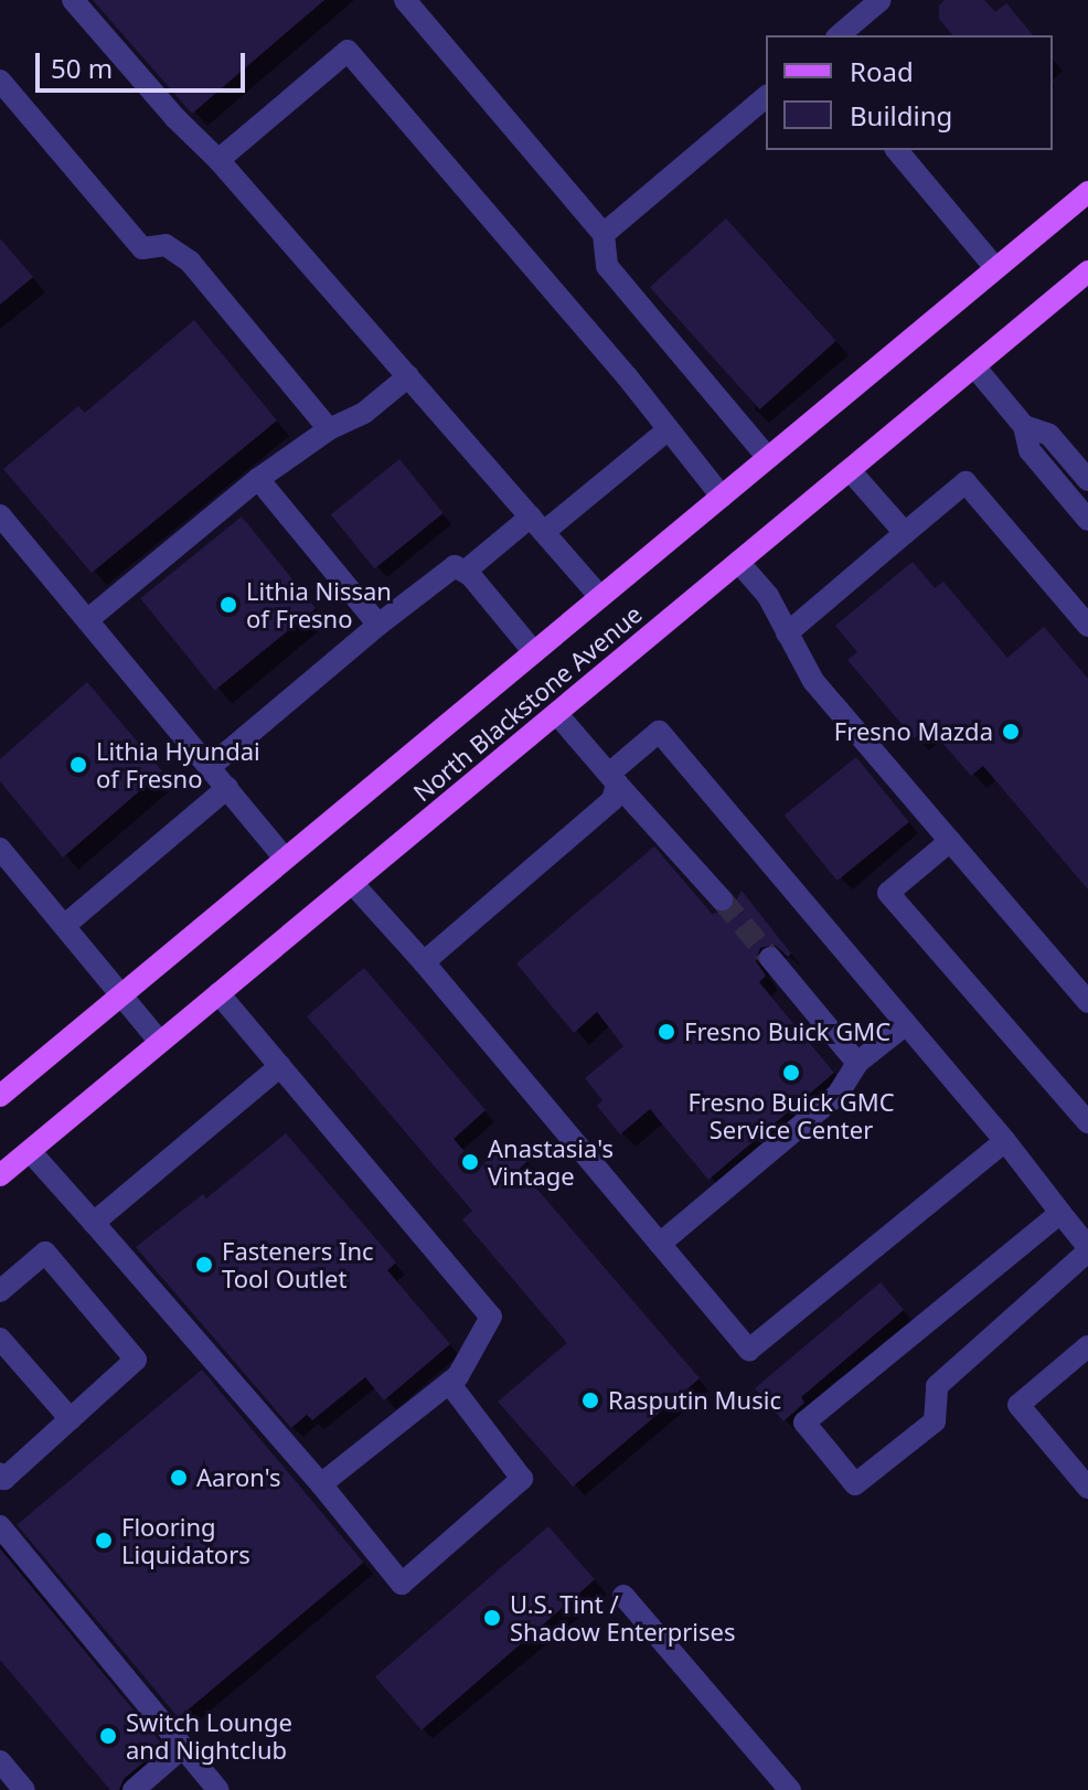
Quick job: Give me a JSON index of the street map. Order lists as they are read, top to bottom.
{
  "streets": {
    "main road": ["North Blackstone Avenue"]
  },
  "places": [
    "Lithia Nissan of Fresno",
    "Fresno Mazda",
    "Lithia Hyundai of Fresno",
    "Fresno Buick GMC",
    "Fresno Buick GMC Service Center",
    "Anastasia's Vintage",
    "Fasteners Inc Tool Outlet",
    "Rasputin Music",
    "Aaron's",
    "Flooring Liquidators",
    "U.S. Tint / Shadow Enterprises",
    "Switch Lounge and Nightclub"
  ],
  "legend": ["Road", "Building"],
  "scale_bar": "50 m"
}
